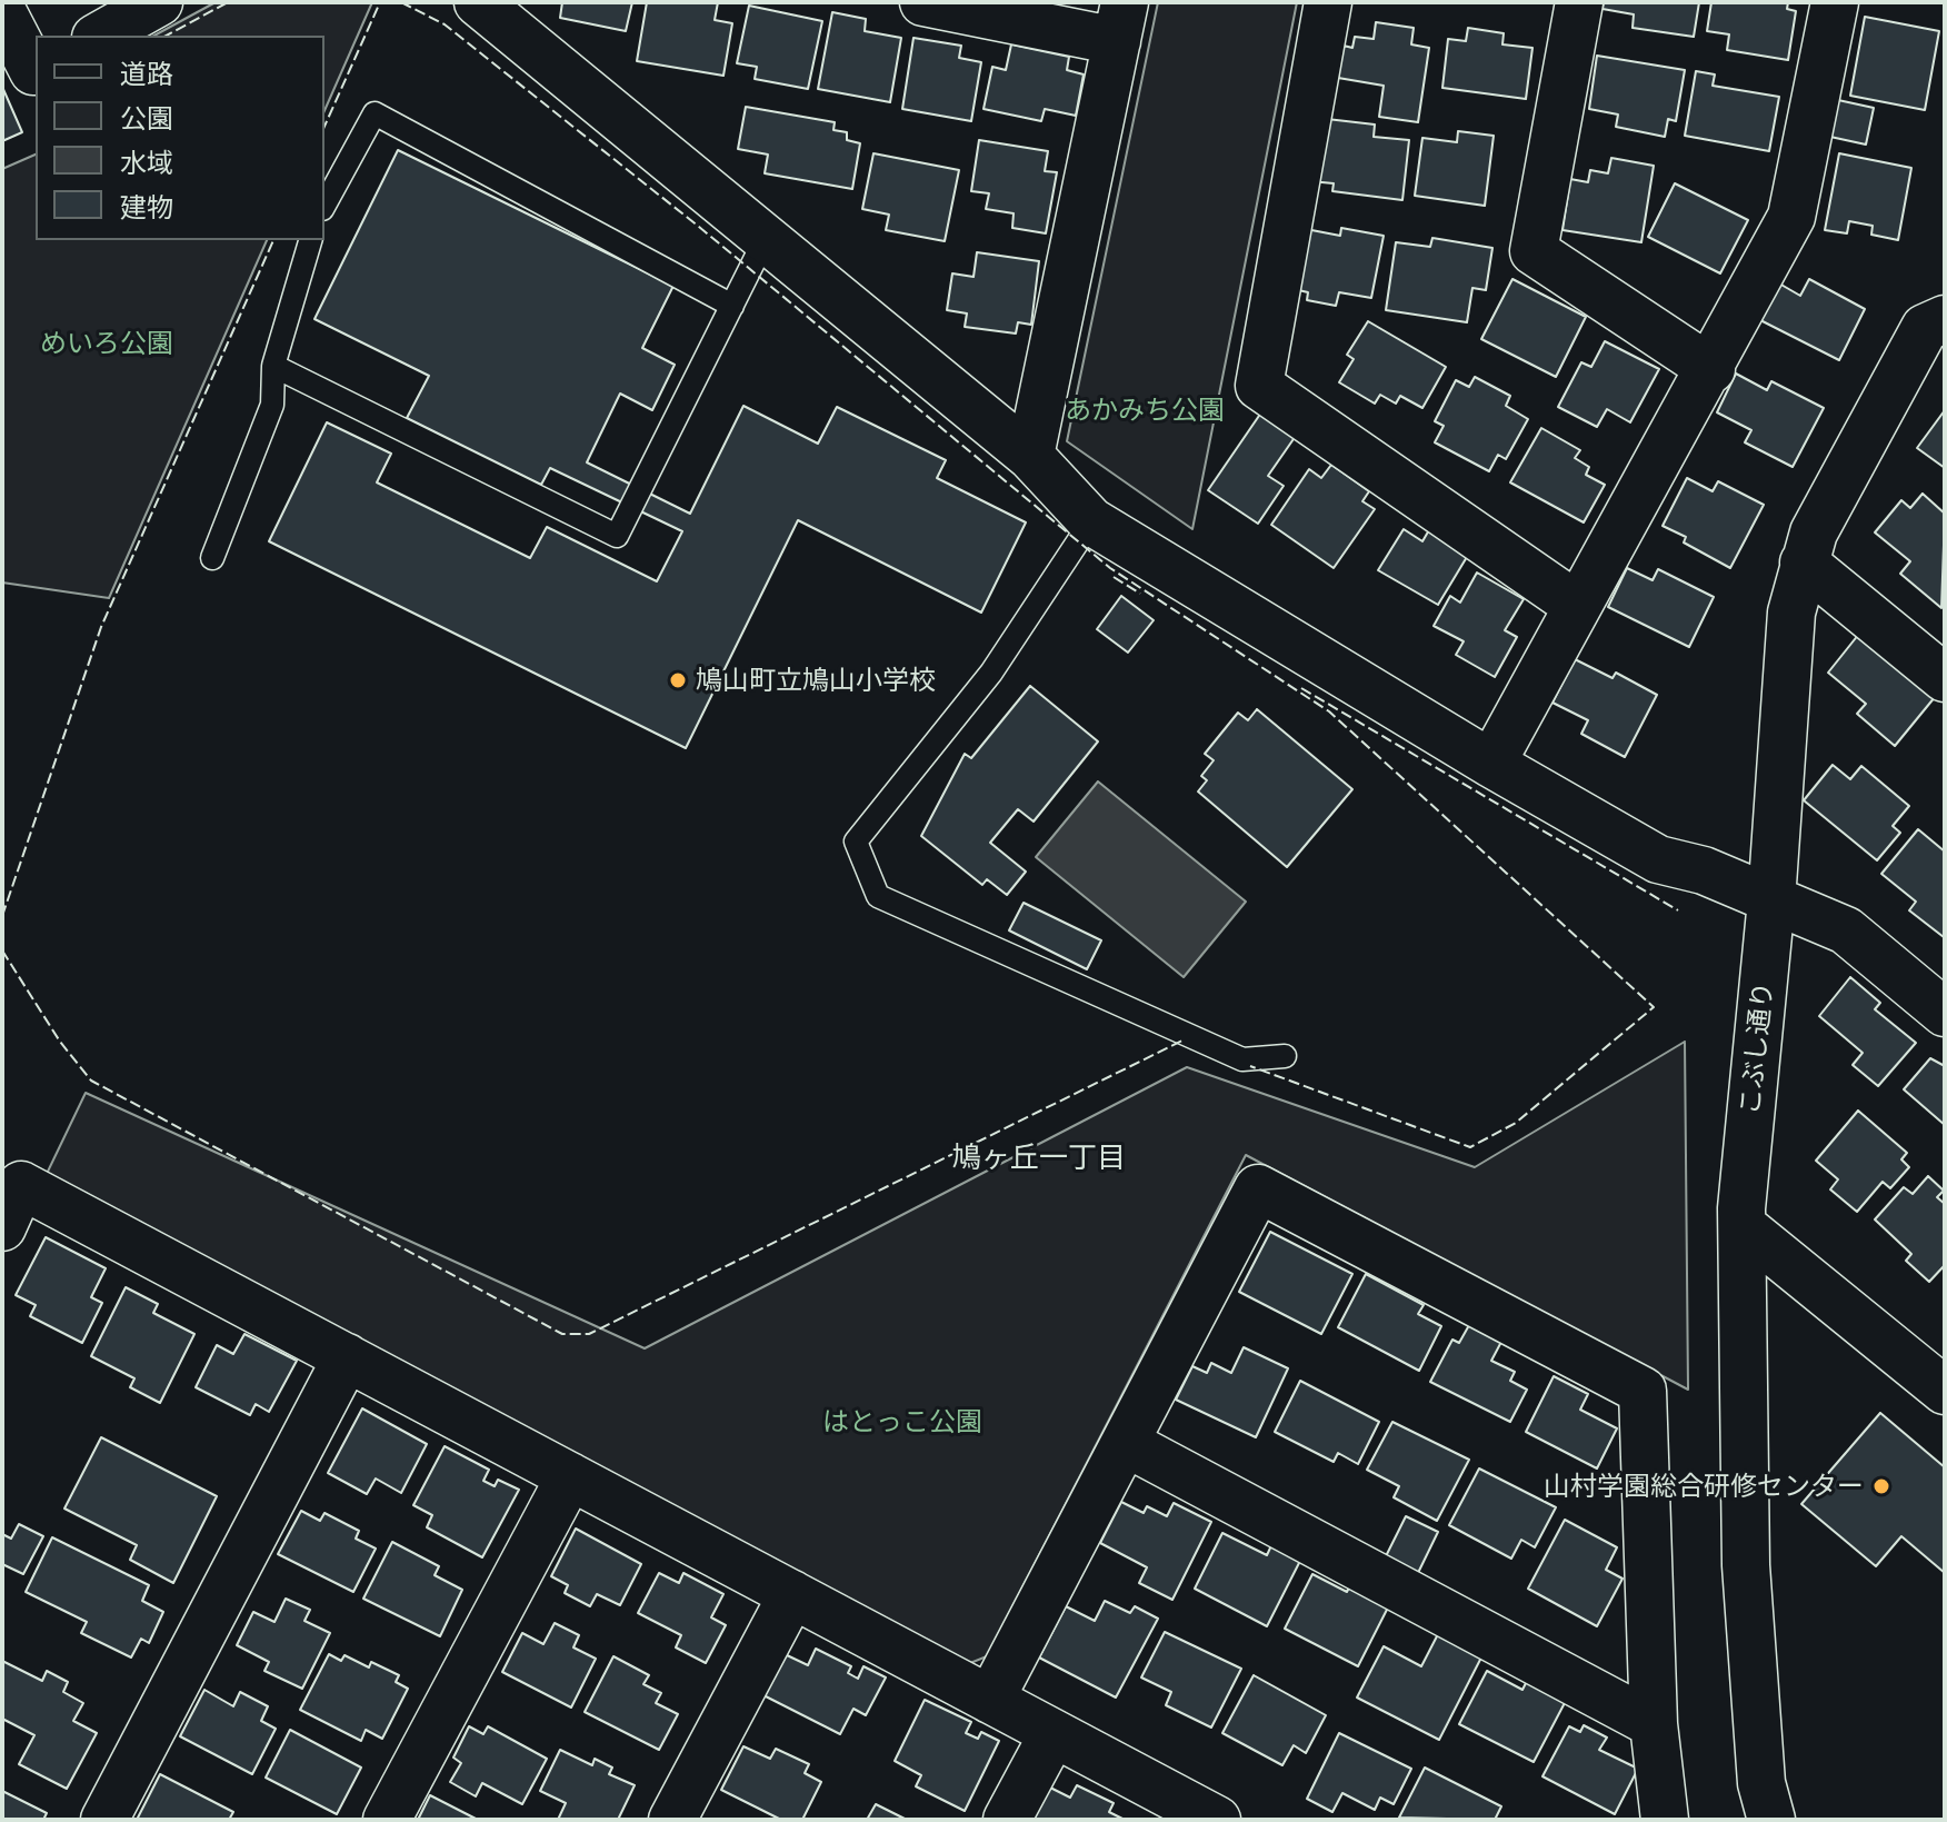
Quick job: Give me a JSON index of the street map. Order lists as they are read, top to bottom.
{
  "streets": {
    "street": ["こぶし通り"]
  },
  "districts": ["鳩ヶ丘一丁目"],
  "parks": ["めいろ公園", "あかみち公園", "はとっこ公園"],
  "places": ["鳩山町立鳩山小学校", "山村学園総合研修センター"],
  "legend": [
    "道路",
    "公園",
    "水域",
    "建物"
  ]
}
